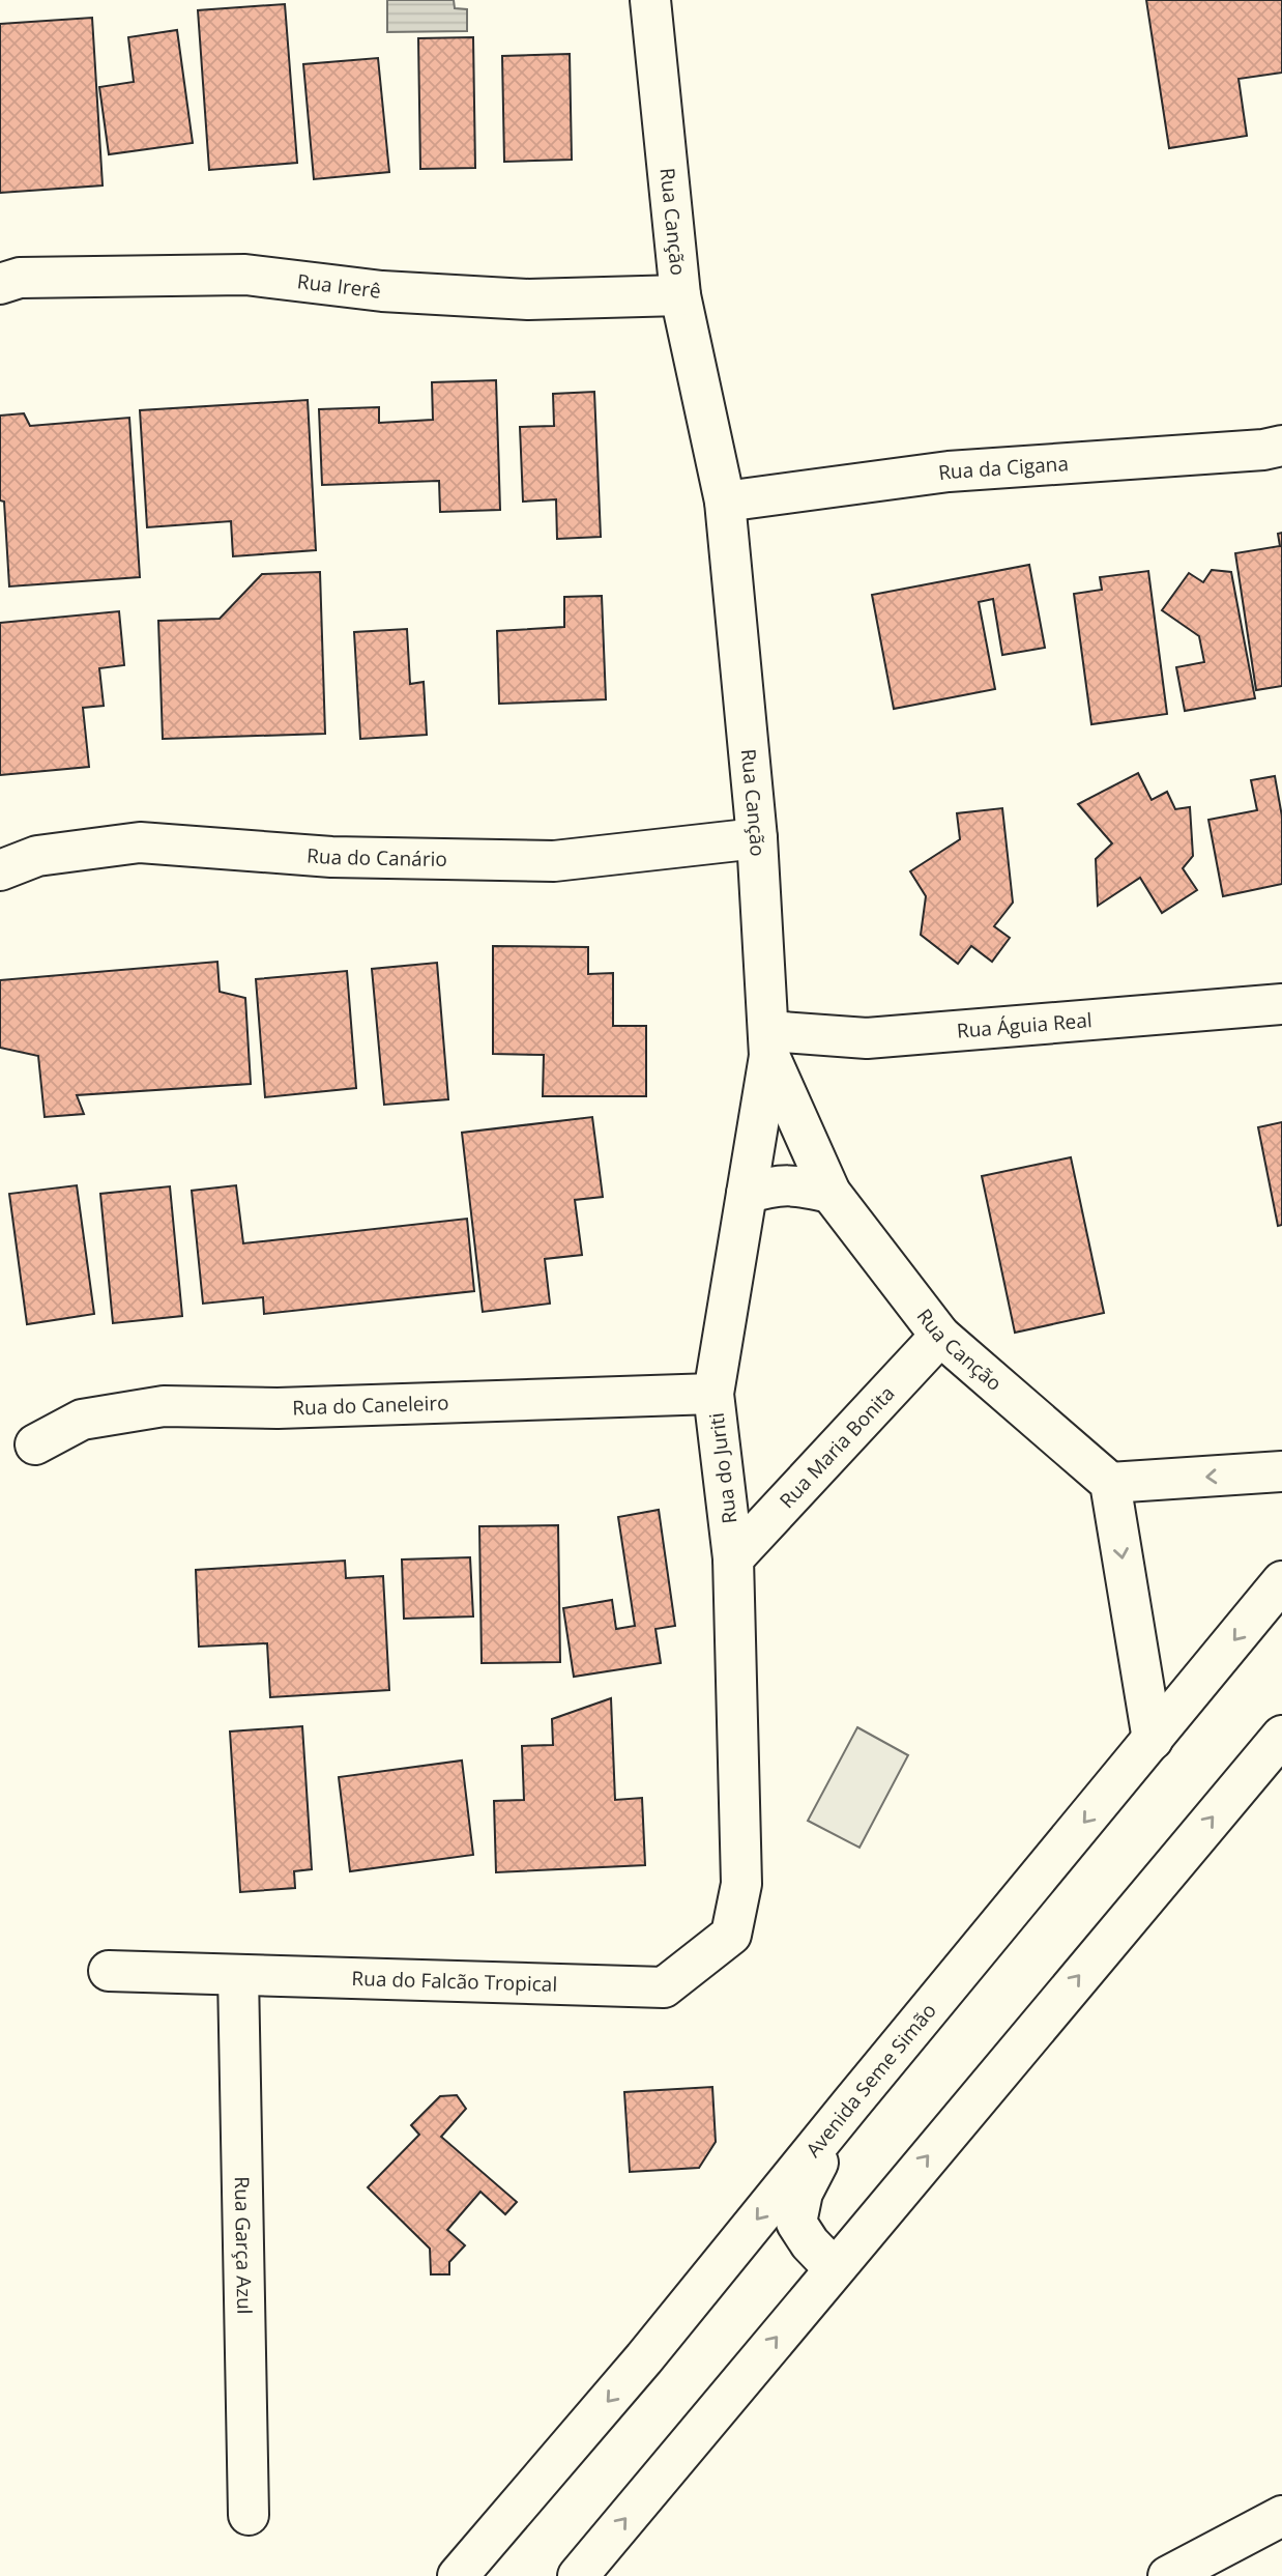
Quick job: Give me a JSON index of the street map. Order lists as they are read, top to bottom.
{
  "streets": {
    "street": [
      "Rua Canção",
      "Rua Irerê",
      "Rua da Cigana",
      "Rua do Canário",
      "Rua Águia Real",
      "Rua do Caneleiro",
      "Rua Maria Bonita",
      "Rua do Juriti",
      "Rua do Falcão Tropical",
      "Avenida Seme Simão",
      "Rua Garça Azul"
    ]
  },
  "crossings": [
    ["Rua Canção", "Rua Irerê"],
    ["Rua Canção", "Rua da Cigana"],
    ["Rua Canção", "Rua do Canário"],
    ["Rua Canção", "Rua Águia Real"],
    ["Rua Canção", "Rua Maria Bonita"],
    ["Rua Canção", "Rua do Juriti"],
    ["Rua Águia Real", "Rua do Juriti"],
    ["Rua do Caneleiro", "Rua do Juriti"],
    ["Rua Maria Bonita", "Rua do Juriti"],
    ["Rua do Juriti", "Rua do Falcão Tropical"],
    ["Rua do Falcão Tropical", "Rua Garça Azul"]
  ]
}
